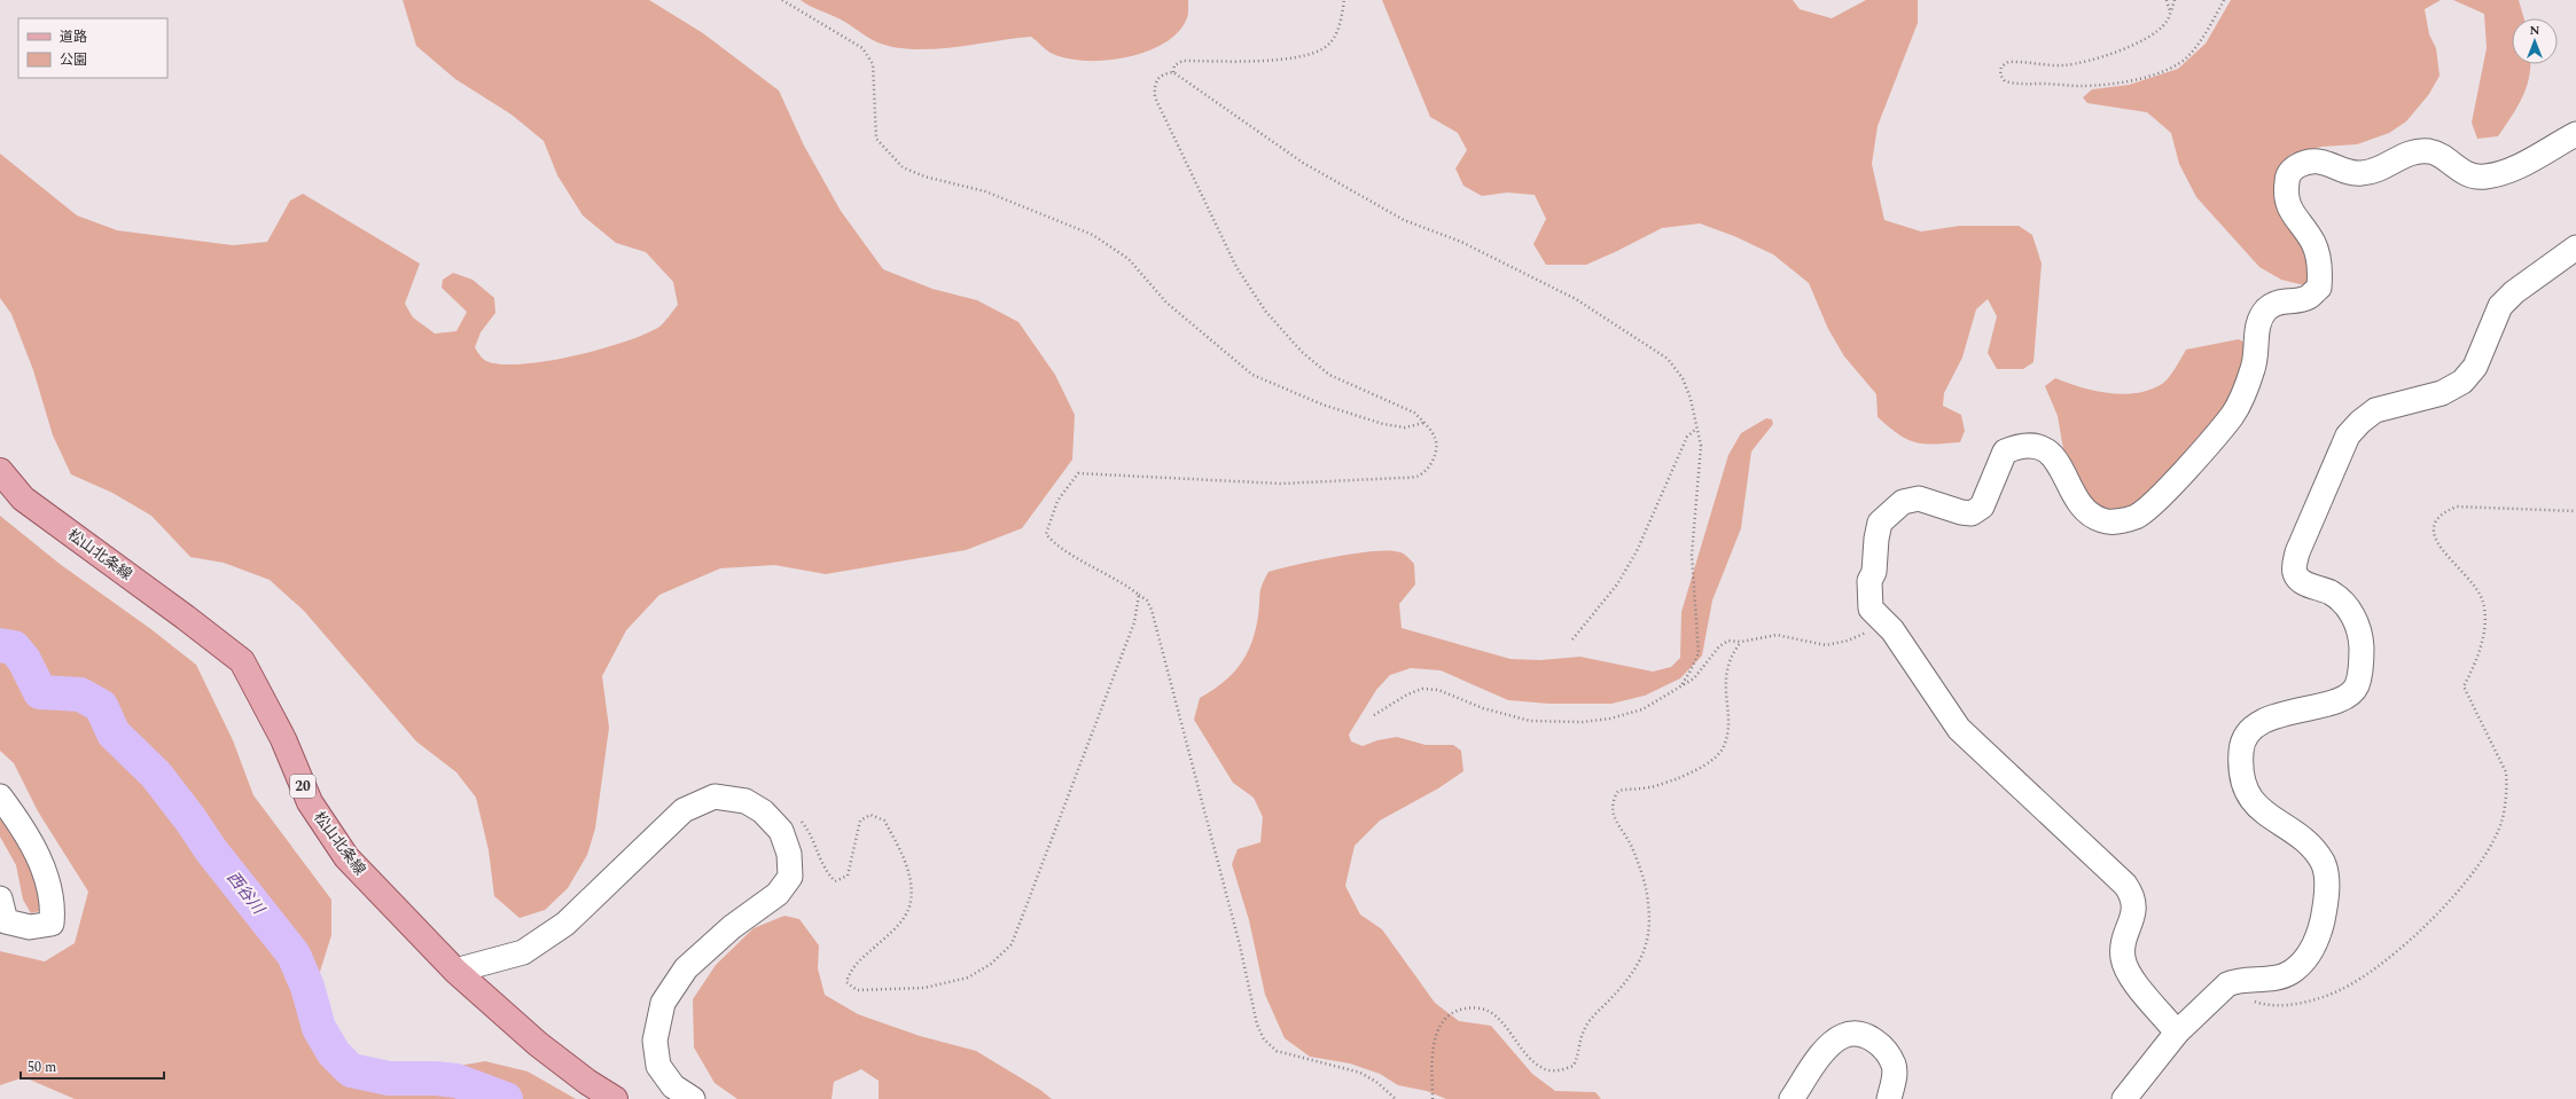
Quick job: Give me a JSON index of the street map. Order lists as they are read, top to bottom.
{
  "streets": {
    "main road": ["松山北条線", "20"]
  },
  "water": ["西谷川"],
  "legend": ["道路", "公園"],
  "scale_bar": "50 m",
  "north": "top"
}
